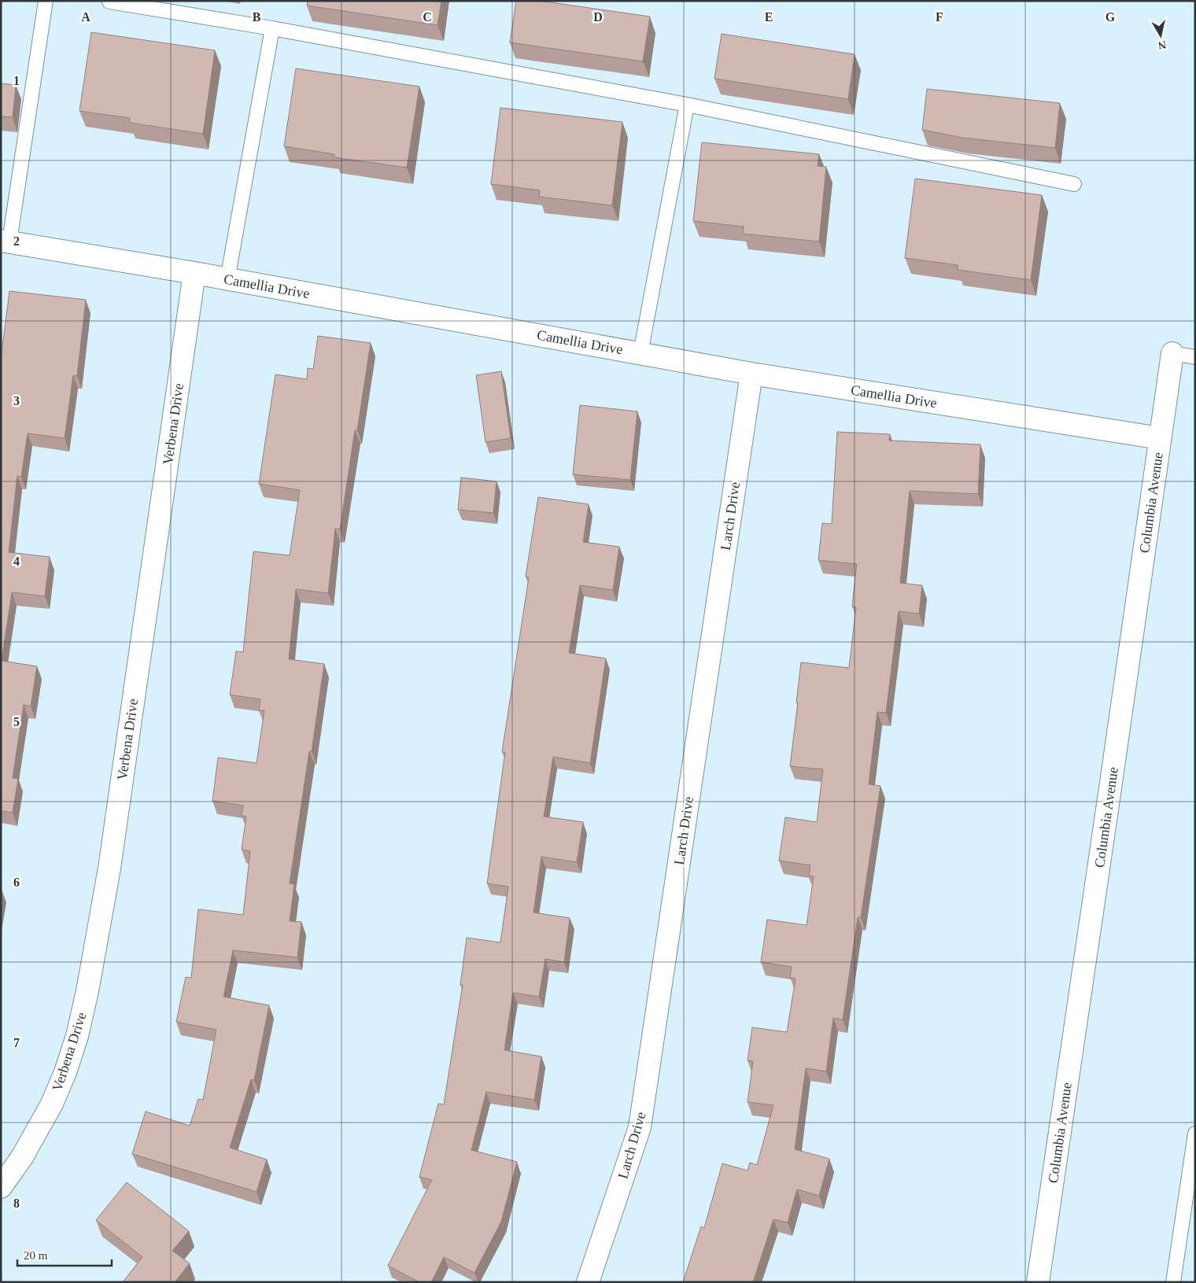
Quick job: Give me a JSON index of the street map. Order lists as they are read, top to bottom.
{
  "streets": {
    "street": [
      "Camellia Drive",
      "Verbena Drive",
      "Columbia Avenue",
      "Larch Drive"
    ]
  },
  "crossings": [
    ["Camellia Drive", "Verbena Drive"],
    ["Camellia Drive", "Columbia Avenue"],
    ["Camellia Drive", "Larch Drive"]
  ],
  "scale_bar": "20 m",
  "north": "bottom",
  "grid": {
    "columns": [
      "A",
      "B",
      "C",
      "D",
      "E",
      "F",
      "G"
    ],
    "rows": [
      "1",
      "2",
      "3",
      "4",
      "5",
      "6",
      "7",
      "8"
    ]
  }
}
